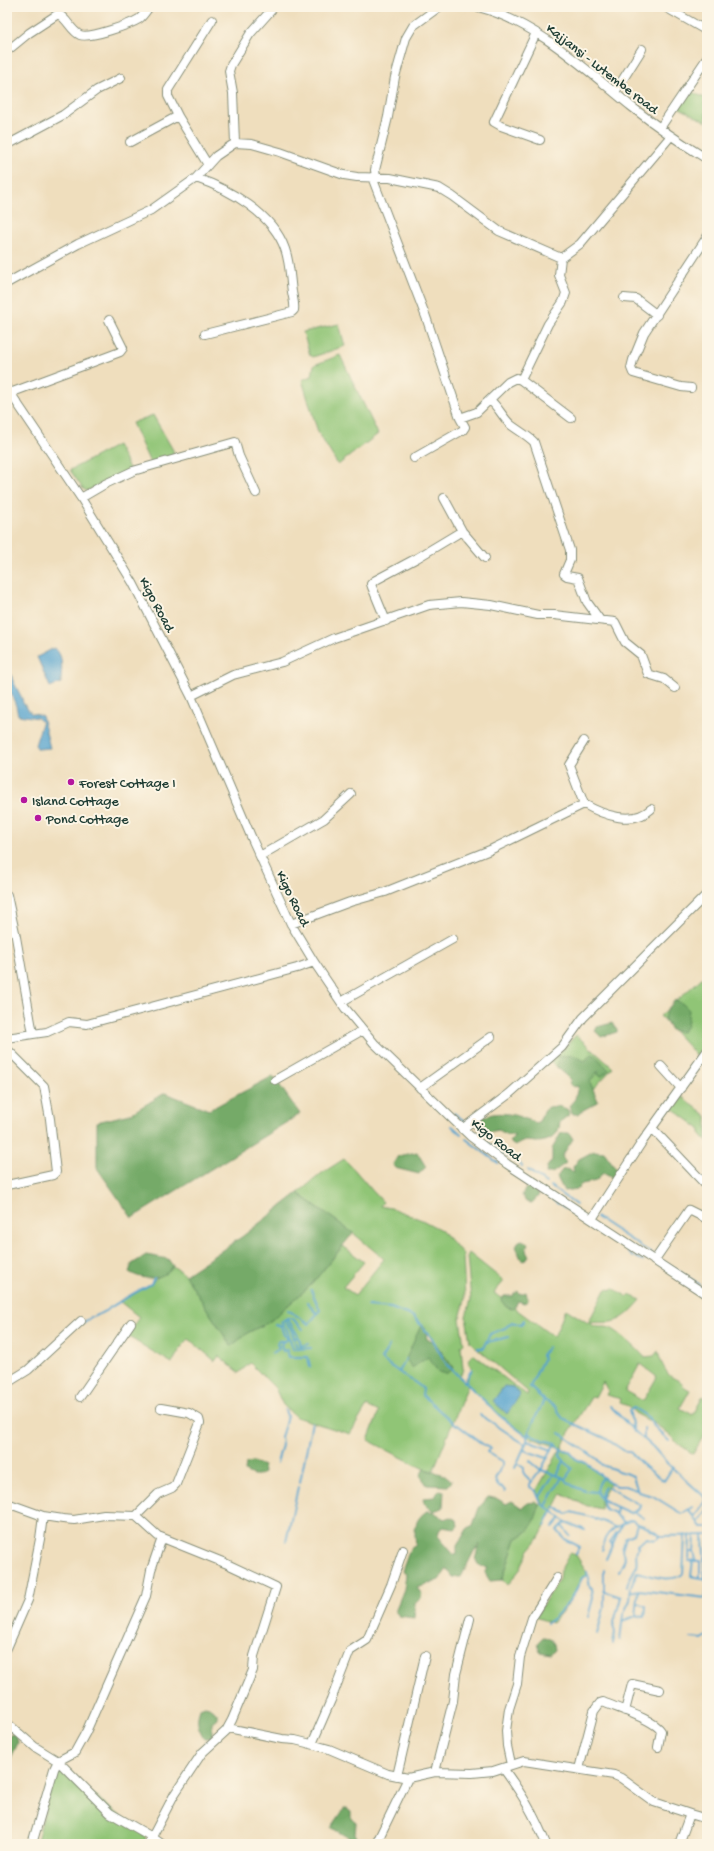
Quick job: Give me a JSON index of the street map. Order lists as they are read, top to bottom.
{
  "streets": {
    "street": ["Kajjansi - Lutembe road", "Kigo Road"]
  },
  "places": ["Forest Cottage I", "Island Cottage", "Pond Cottage"]
}
